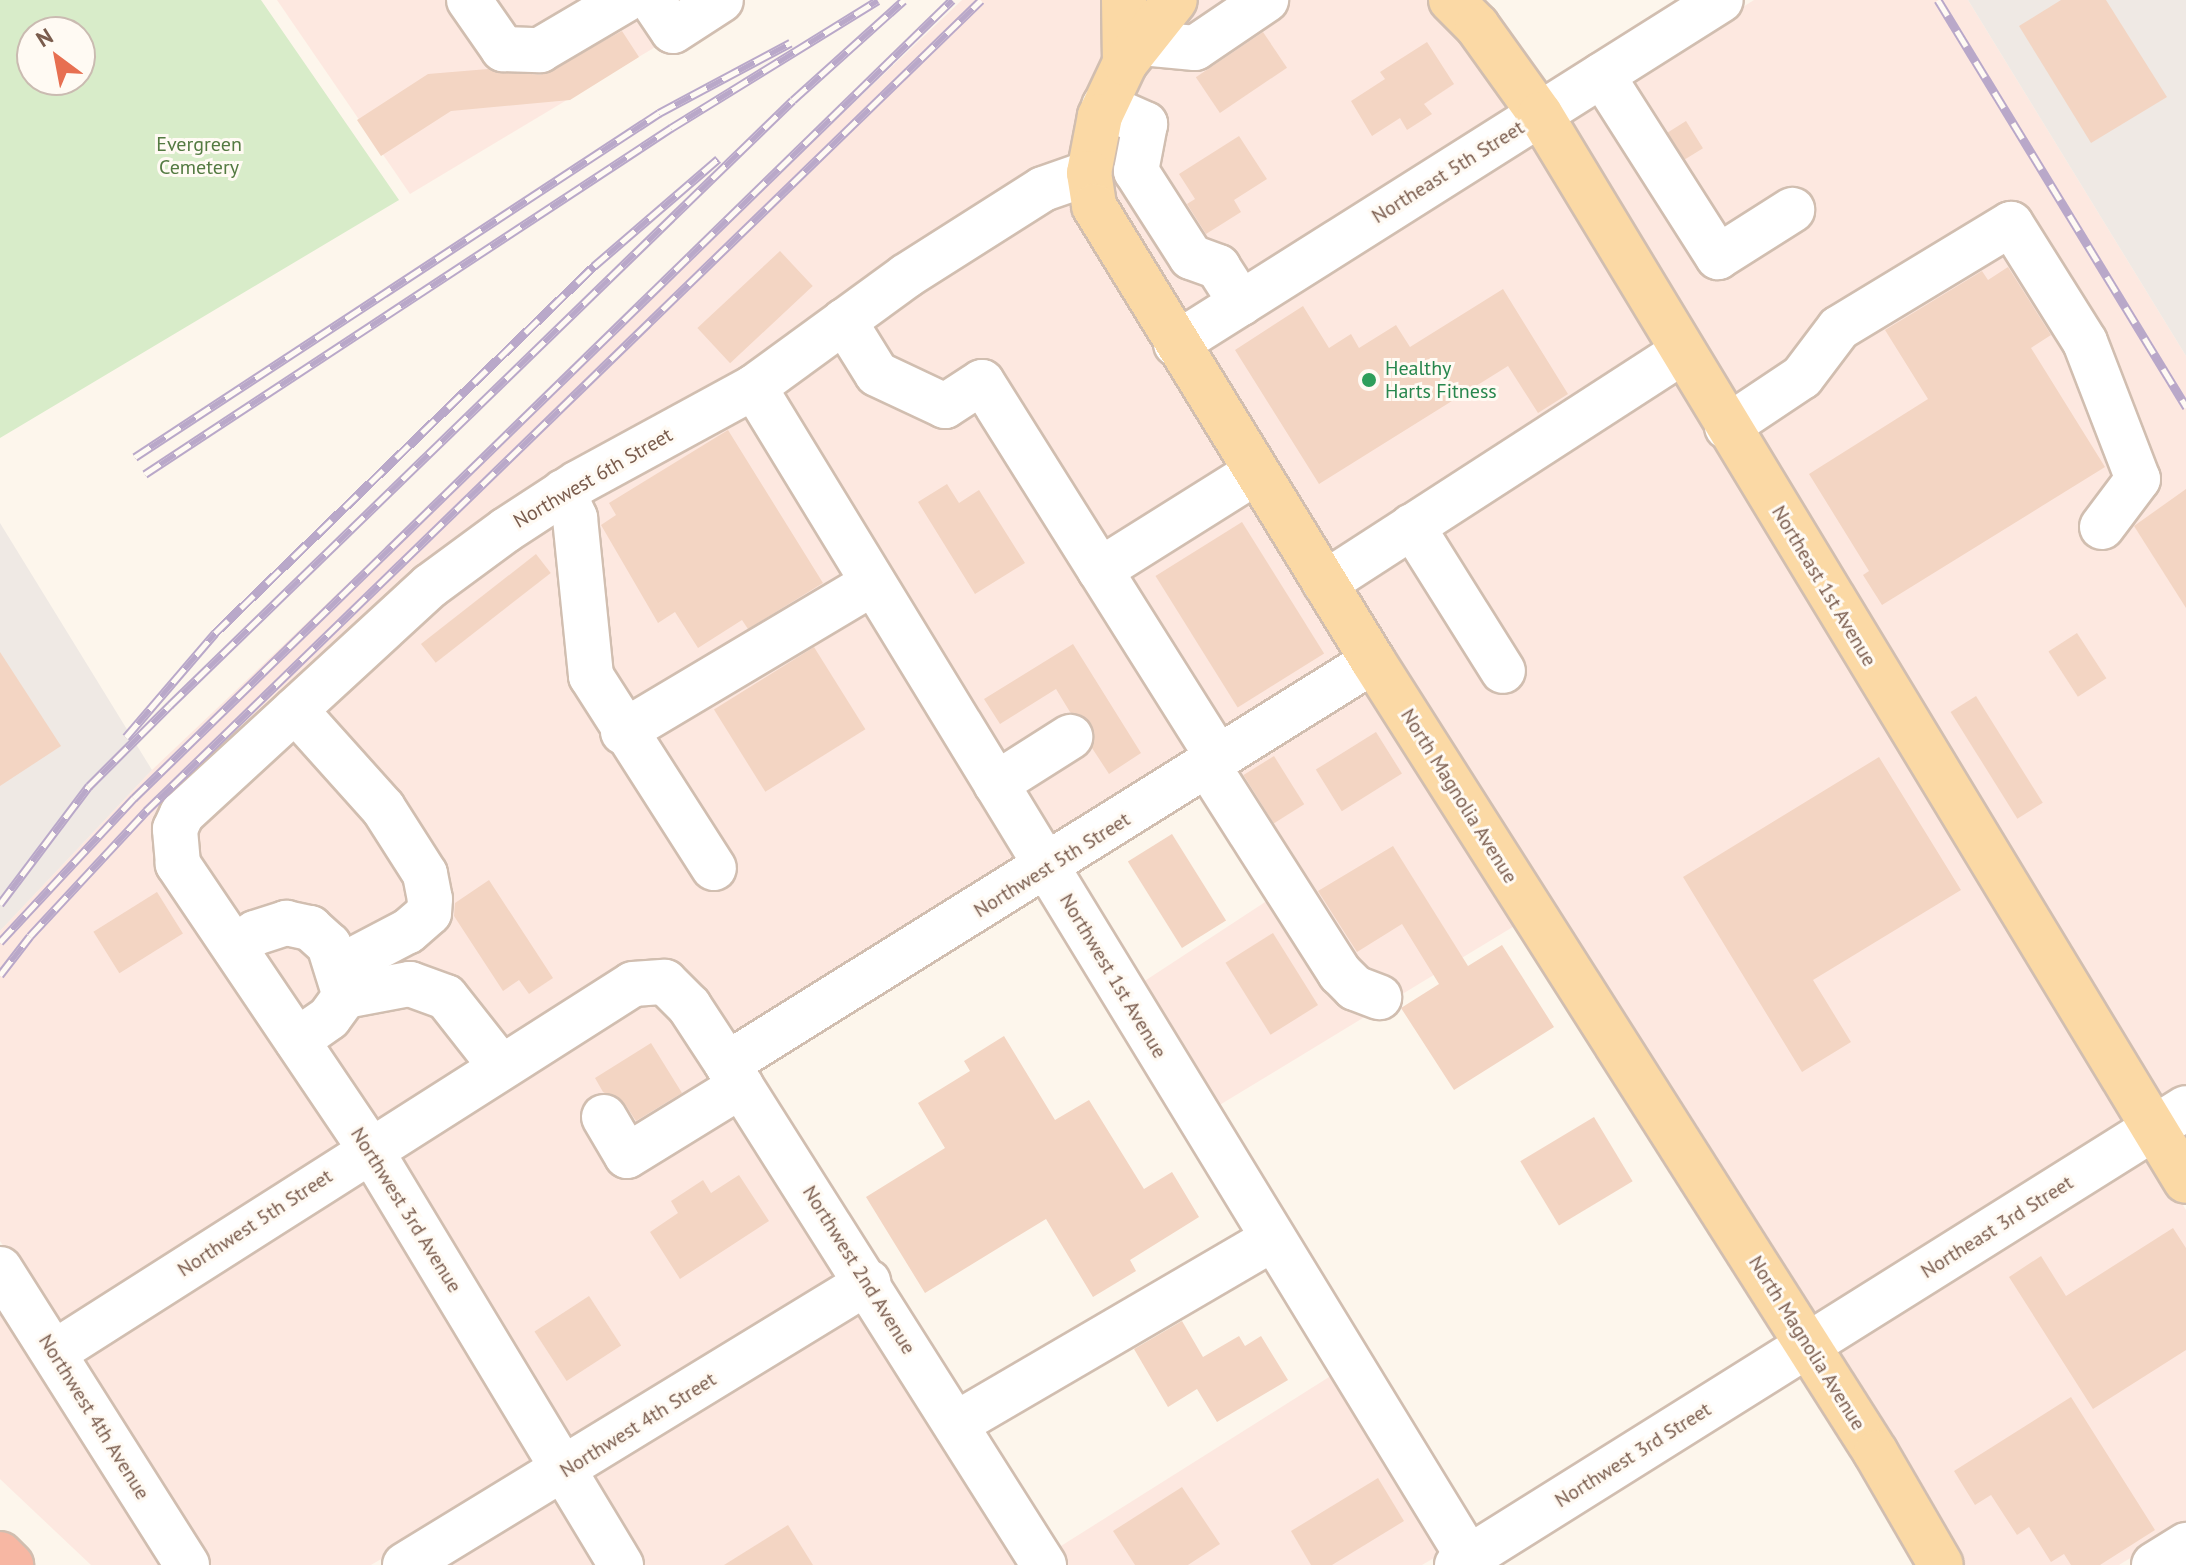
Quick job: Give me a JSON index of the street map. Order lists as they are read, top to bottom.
{
  "streets": {
    "main road": ["Northeast 1st Avenue", "North Magnolia Avenue"],
    "street": [
      "Northeast 5th Street",
      "Northwest 6th Street",
      "Northwest 5th Street",
      "Northwest 1st Avenue",
      "Northwest 3rd Avenue",
      "Northeast 3rd Street",
      "Northwest 2nd Avenue",
      "Northwest 4th Avenue",
      "Northwest 4th Street",
      "Northwest 3rd Street"
    ]
  },
  "crossings": [
    ["Northeast 5th Street", "Northeast 1st Avenue"],
    ["Northeast 5th Street", "North Magnolia Avenue"],
    ["Northwest 6th Street", "North Magnolia Avenue"],
    ["Northwest 6th Street", "Northwest 1st Avenue"],
    ["Northwest 6th Street", "Northwest 3rd Avenue"],
    ["Northeast 1st Avenue", "Northeast 3rd Street"],
    ["North Magnolia Avenue", "Northwest 5th Street"],
    ["North Magnolia Avenue", "Northeast 3rd Street"],
    ["North Magnolia Avenue", "Northwest 3rd Street"],
    ["Northwest 5th Street", "Northwest 1st Avenue"],
    ["Northwest 5th Street", "Northwest 3rd Avenue"],
    ["Northwest 5th Street", "Northwest 2nd Avenue"],
    ["Northwest 5th Street", "Northwest 4th Avenue"],
    ["Northwest 1st Avenue", "Northwest 3rd Street"],
    ["Northwest 3rd Avenue", "Northwest 4th Street"],
    ["Northeast 3rd Street", "Northwest 3rd Street"],
    ["Northwest 2nd Avenue", "Northwest 4th Street"]
  ],
  "parks": ["Evergreen Cemetery"],
  "places": ["Healthy Harts Fitness"],
  "north": "top left"
}
